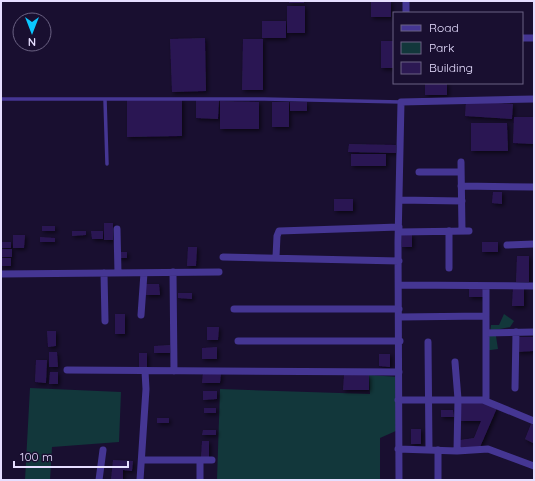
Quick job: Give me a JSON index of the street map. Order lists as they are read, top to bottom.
{
  "legend": ["Road", "Park", "Building"],
  "scale_bar": "100 m",
  "north": "bottom"
}
